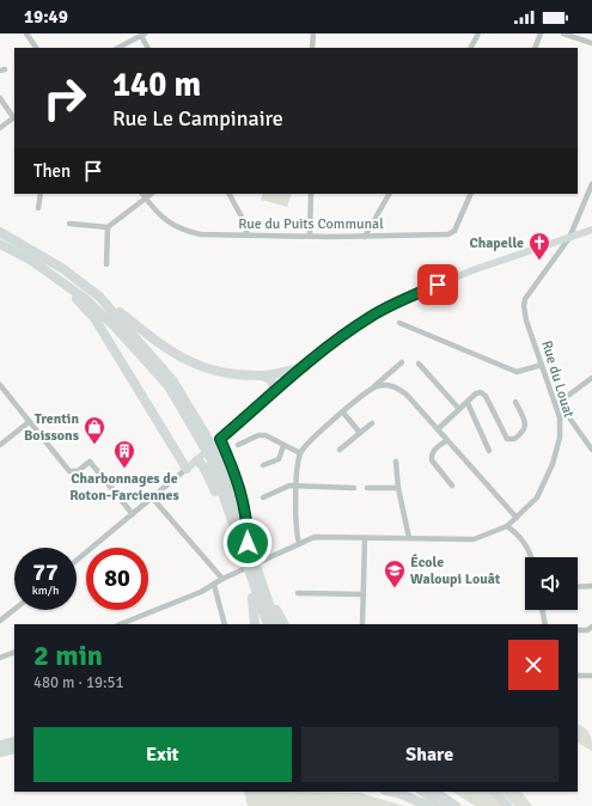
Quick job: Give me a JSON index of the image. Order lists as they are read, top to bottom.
{
  "streets": {
    "street": ["Rue du Puits Communal", "Rue du Louat"]
  },
  "places": {
    "church": ["Chapelle"],
    "shop": ["Trentin Boissons"],
    "building": ["Charbonnages de Roton-Farciennes"],
    "school or university": ["École Waloupi Louât"]
  },
  "page": {
    "status": "19:49",
    "turn": ["140 m", "Rue Le Campinaire"],
    "then": "Then",
    "speed": "77 km/h",
    "limit": "80",
    "heading": ["2 min", "480 m · 19:51"],
    "buttons": ["Exit", "Share"]
  }
}
